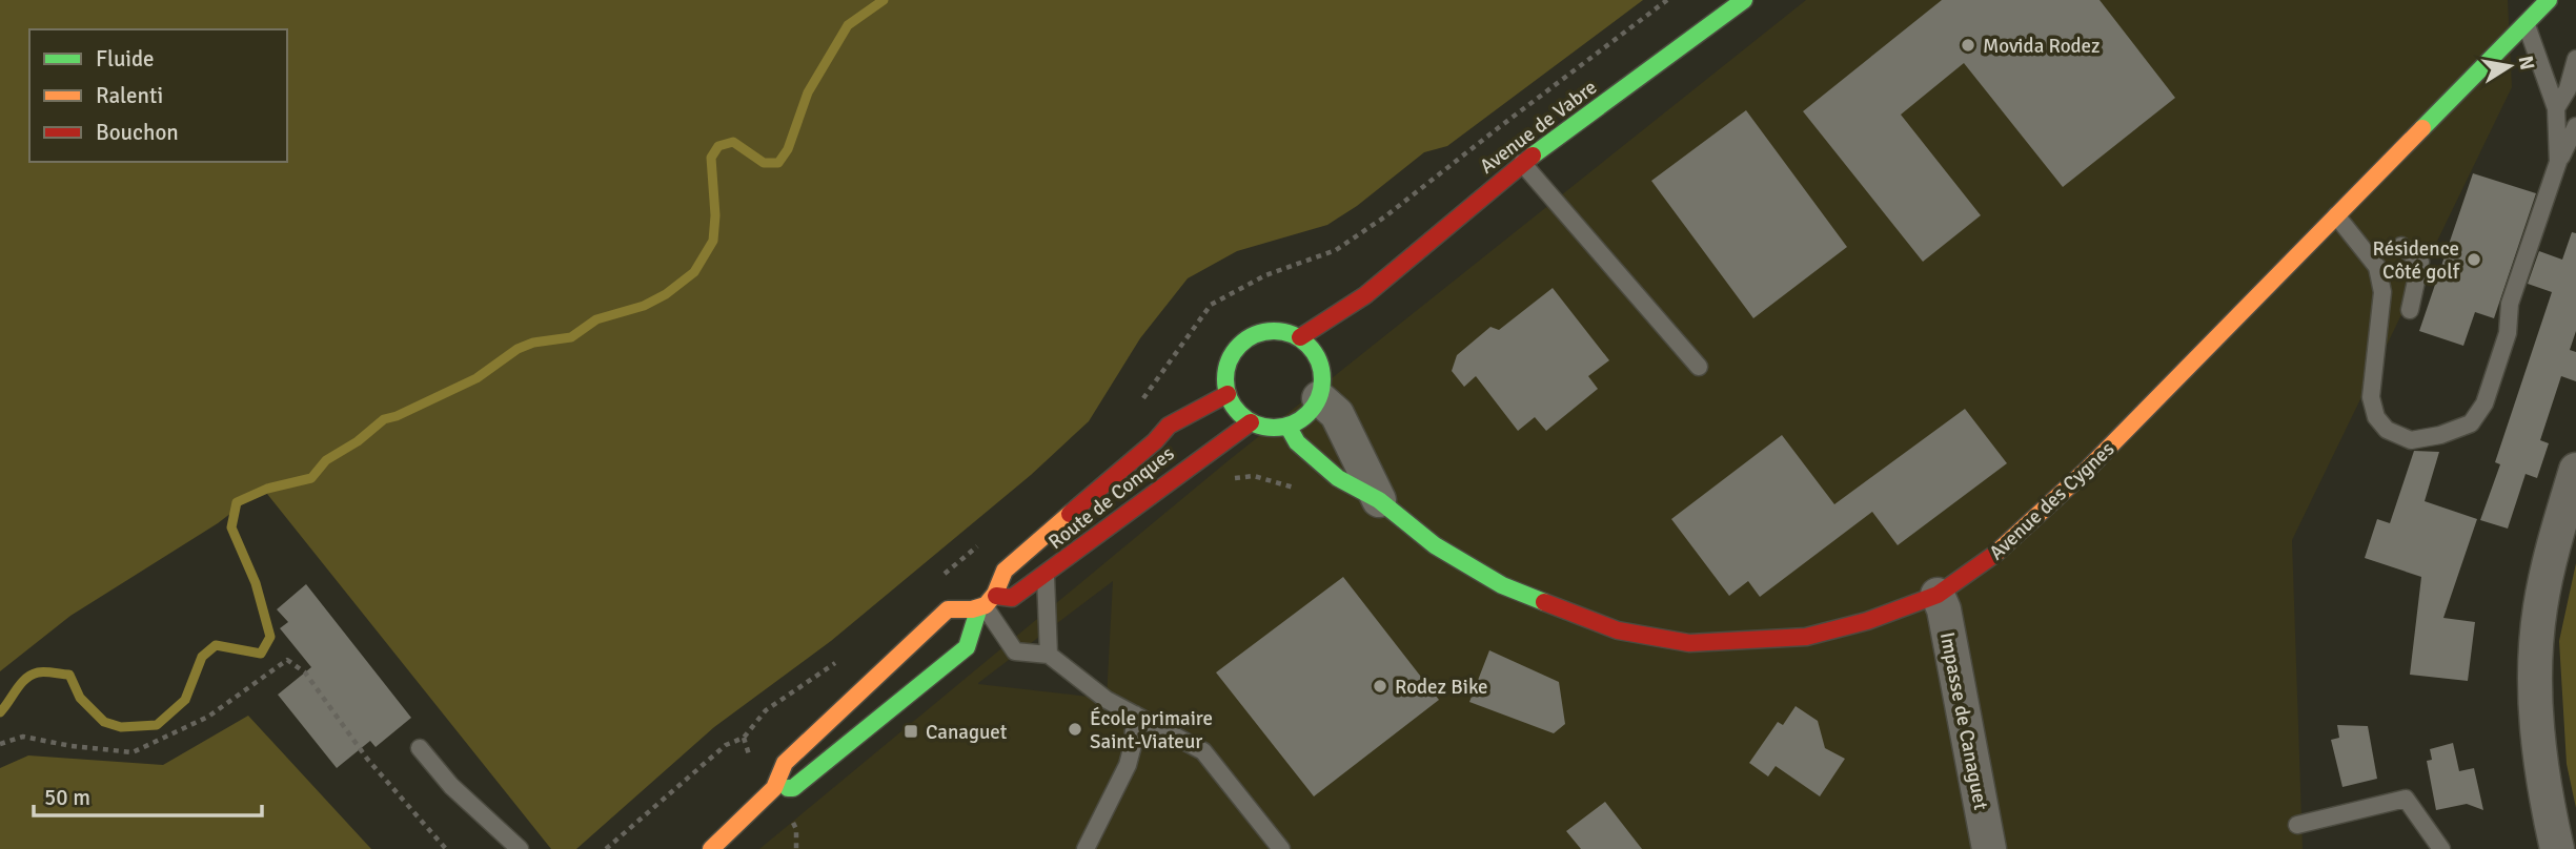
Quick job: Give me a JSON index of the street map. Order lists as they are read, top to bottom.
{
  "streets": {
    "main road": ["Avenue de Vabre", "Route de Conques", "Avenue des Cygnes"],
    "street": ["Impasse de Canaguet"]
  },
  "crossings": [
    ["Avenue de Vabre", "Route de Conques"],
    ["Avenue de Vabre", "Avenue des Cygnes"],
    ["Route de Conques", "Avenue des Cygnes"],
    ["Avenue des Cygnes", "Impasse de Canaguet"]
  ],
  "places": {
    "other": [
      "Movida Rodez",
      "Résidence Côté golf",
      "Rodez Bike",
      "École primaire Saint-Viateur"
    ],
    "transit": ["Canaguet"]
  },
  "legend": ["Fluide", "Ralenti", "Bouchon"],
  "scale_bar": "50 m",
  "north": "right"
}
